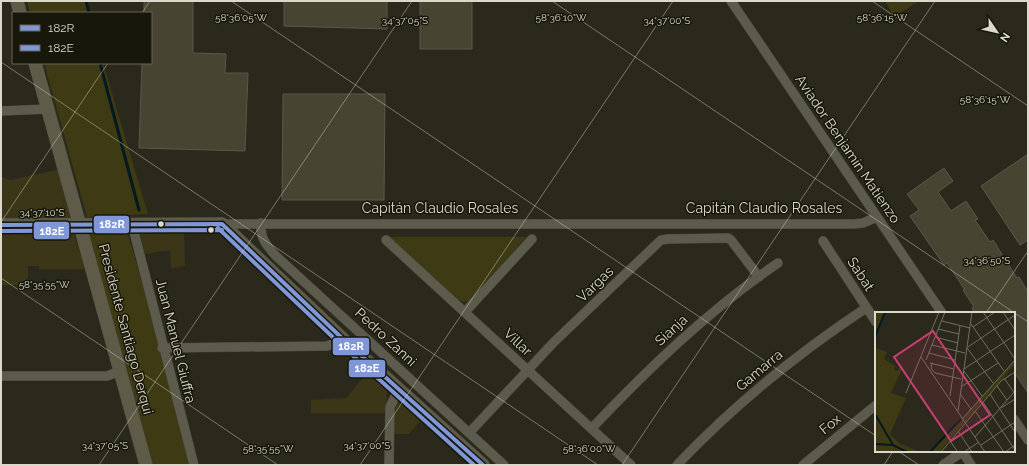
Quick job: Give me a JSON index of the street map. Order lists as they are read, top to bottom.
{
  "streets": {
    "street": [
      "Aviador Benjamín Matienzo",
      "Capitán Claudio Rosales",
      "Sabat",
      "Vargas",
      "Presidente Santiago Derqui",
      "Sianja",
      "Pedro Zanni",
      "Juan Manuel Giuffra",
      "Villar",
      "Gamarra",
      "Fox"
    ]
  },
  "crossings": [
    ["Aviador Benjamín Matienzo", "Capitán Claudio Rosales"],
    ["Capitán Claudio Rosales", "Presidente Santiago Derqui"],
    ["Capitán Claudio Rosales", "Pedro Zanni"],
    ["Capitán Claudio Rosales", "Juan Manuel Giuffra"],
    ["Sabat", "Gamarra"],
    ["Vargas", "Sianja"],
    ["Vargas", "Pedro Zanni"],
    ["Vargas", "Villar"],
    ["Sianja", "Villar"]
  ],
  "lines": ["transit line 182R", "transit line 182E"],
  "legend": ["182R", "182E"],
  "north": "bottom right",
  "coordinates": [
    "58°36'10\"W",
    "58°36'05\"W",
    "58°36'15\"W",
    "34°37'05\"S",
    "34°37'00\"S",
    "34°37'10\"S",
    "34°36'50\"S",
    "58°35'55\"W",
    "58°36'00\"W"
  ]
}
